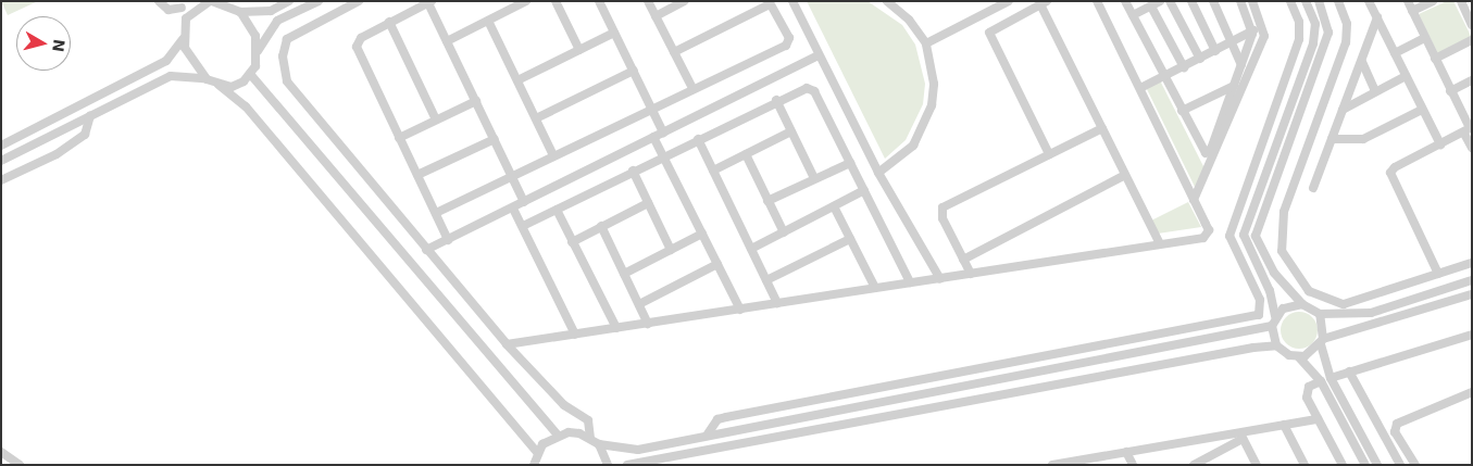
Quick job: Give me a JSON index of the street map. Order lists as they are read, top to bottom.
{
  "north": "right"
}
